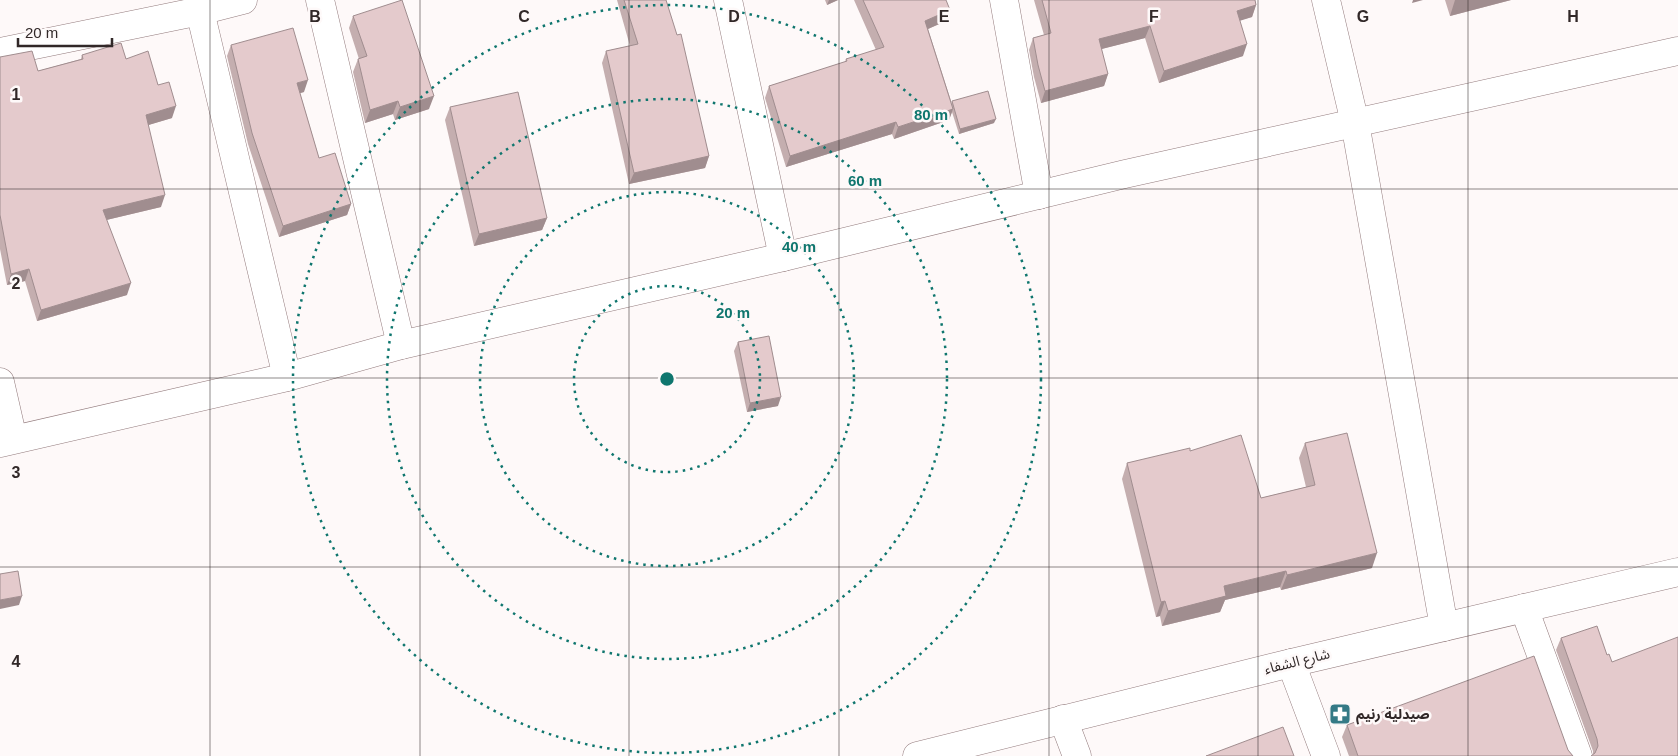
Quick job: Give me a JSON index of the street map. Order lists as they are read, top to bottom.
{
  "streets": {
    "street": ["شارع الشفاء"]
  },
  "places": {
    "pharmacy": ["صيدلية رنيم"]
  },
  "scale_bar": "20 m",
  "grid": {
    "columns": [
      "B",
      "C",
      "D",
      "E",
      "F",
      "G",
      "H"
    ],
    "rows": [
      "1",
      "2",
      "3",
      "4"
    ]
  },
  "rings": [
    "80 m",
    "60 m",
    "40 m",
    "20 m"
  ]
}
